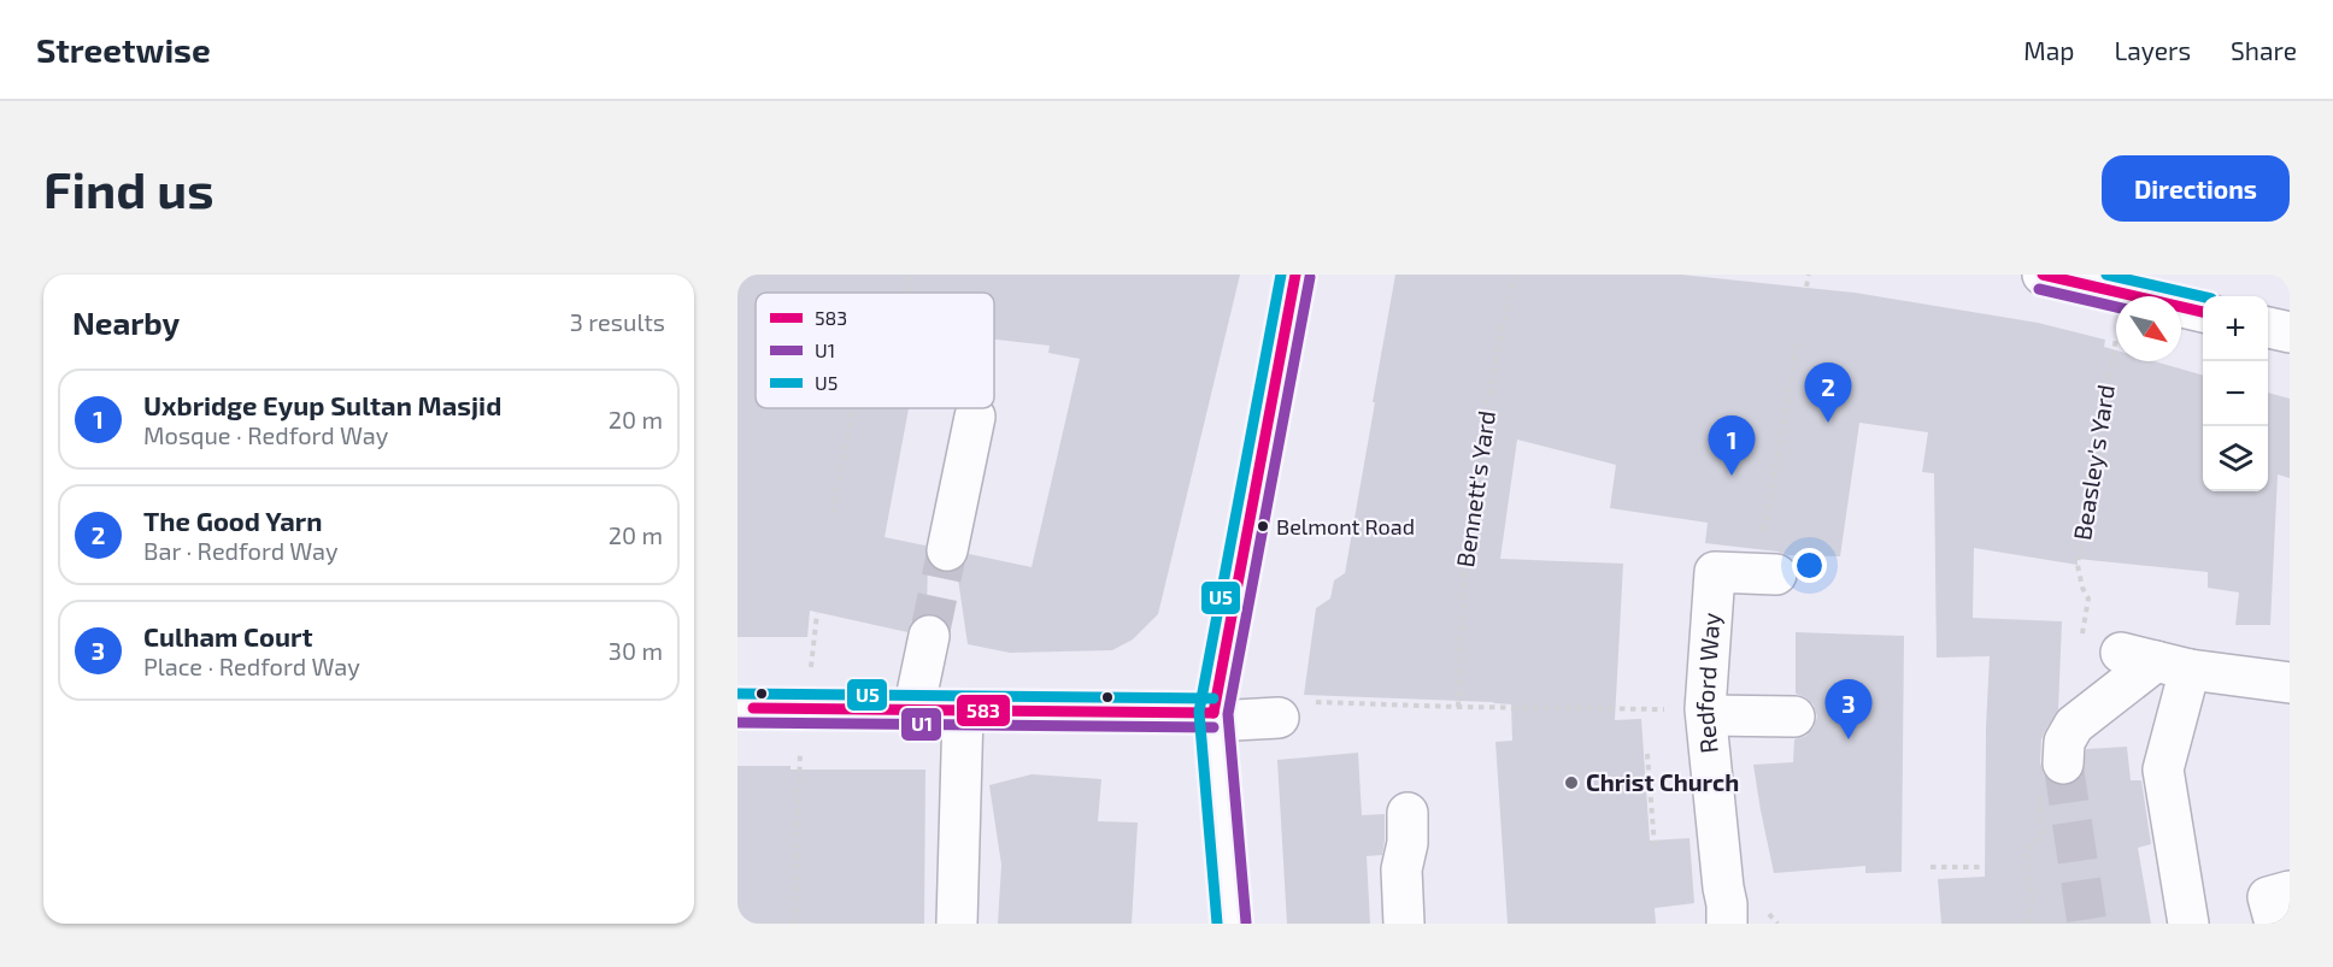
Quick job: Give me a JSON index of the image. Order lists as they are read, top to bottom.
{
  "streets": {
    "street": ["Redford Way"],
    "path": ["Beasley's Yard", "Bennett's Yard"]
  },
  "places": ["Belmont Road", "Christ Church"],
  "lines": ["transit line 583", "transit line U5", "transit line U1"],
  "legend": ["583", "U1", "U5"],
  "north": "bottom right",
  "page": {
    "header": "Streetwise",
    "nav": ["Map", "Layers", "Share"],
    "buttons": "Directions",
    "title": "Find us",
    "heading": ["Nearby", "3 results"],
    "map_buttons": ["+", "−"],
    "pins": ["2", "1", "3"],
    "list": [
      {
        "mark": "1",
        "name": "Uxbridge Eyup Sultan Masjid",
        "note": "Mosque · Redford Way",
        "value": "20 m"
      },
      {
        "mark": "2",
        "name": "The Good Yarn",
        "note": "Bar · Redford Way",
        "value": "20 m"
      },
      {
        "mark": "3",
        "name": "Culham Court",
        "note": "Place · Redford Way",
        "value": "30 m"
      }
    ]
  }
}
